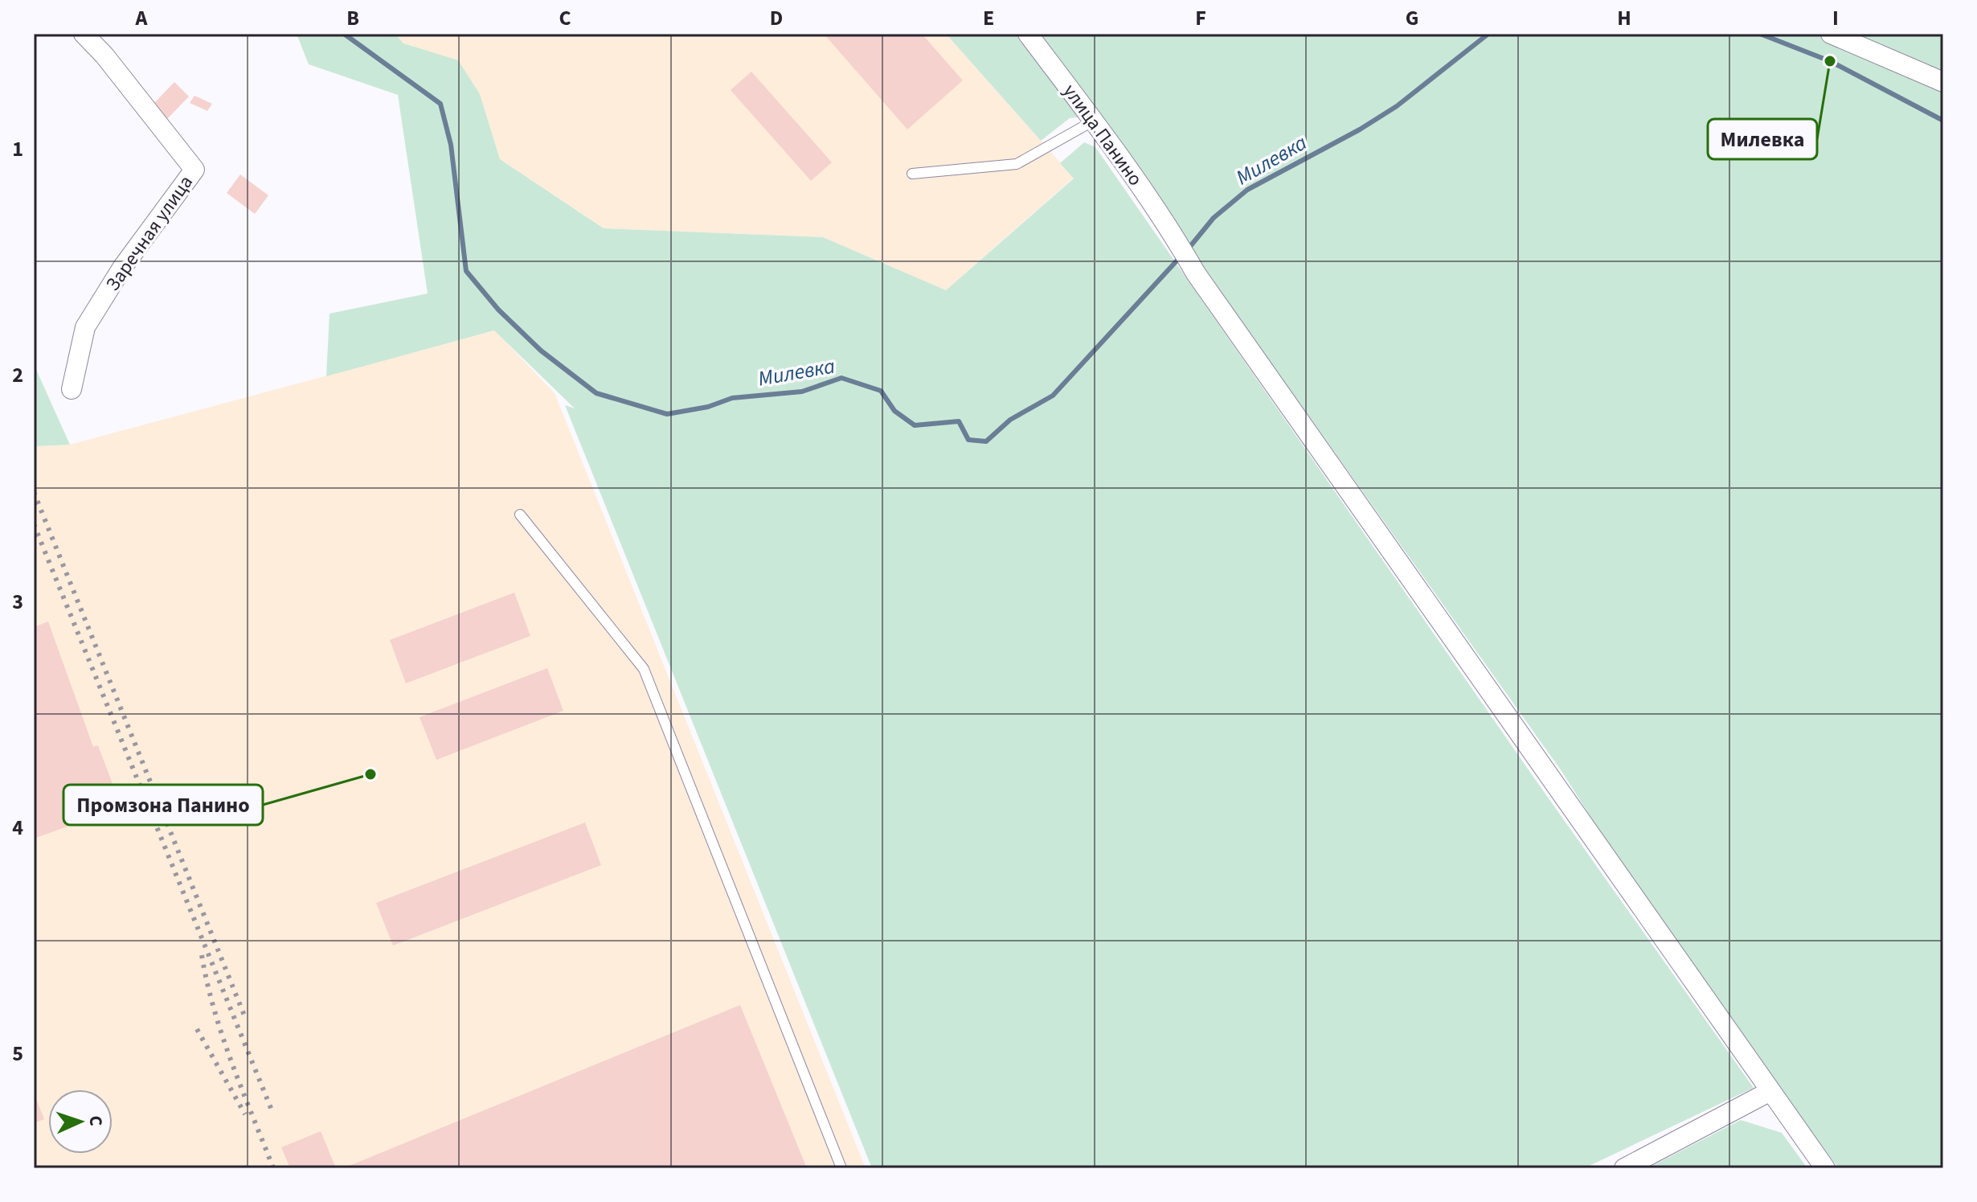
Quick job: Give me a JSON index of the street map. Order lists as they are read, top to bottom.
{
  "streets": {
    "street": ["улица Панино", "Заречная улица"]
  },
  "water": ["Милевка"],
  "places": ["Милевка", "Промзона Панино"],
  "north": "right",
  "grid": {
    "columns": [
      "A",
      "B",
      "C",
      "D",
      "E",
      "F",
      "G",
      "H",
      "I"
    ],
    "rows": [
      "1",
      "2",
      "3",
      "4",
      "5"
    ]
  }
}
